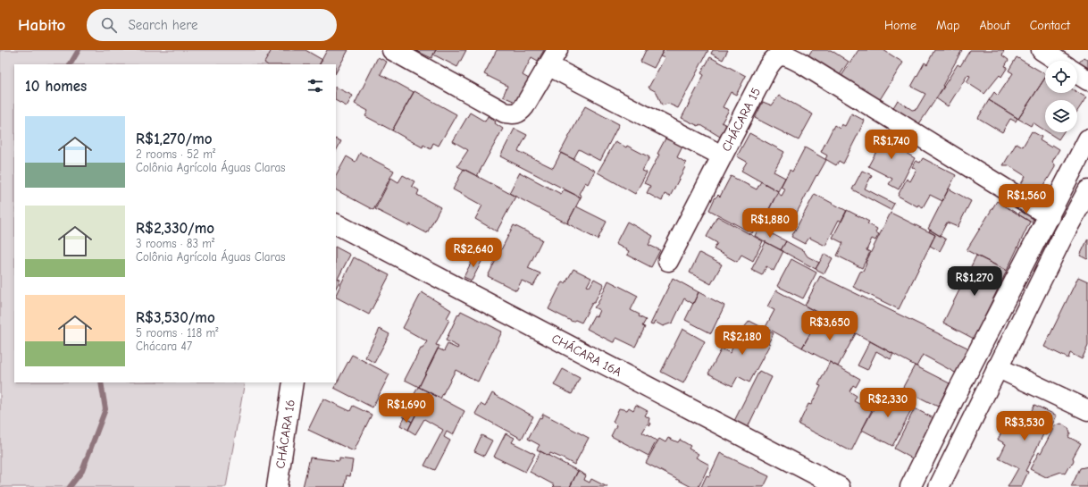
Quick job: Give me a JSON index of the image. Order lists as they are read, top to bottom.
{
  "streets": {
    "street": ["CHÁCARA 15", "CHÁCARA 16A", "CHÁCARA 16"]
  },
  "page": {
    "header": "Habito",
    "search": "Search here",
    "nav": [
      "Home",
      "Map",
      "About",
      "Contact"
    ],
    "heading": "10 homes",
    "list": [
      {
        "name": "R$1,270/mo",
        "note": "2 rooms · 52 m² · Colônia Agrícola Águas Claras"
      },
      {
        "name": "R$2,330/mo",
        "note": "3 rooms · 83 m² · Colônia Agrícola Águas Claras"
      },
      {
        "name": "R$3,530/mo",
        "note": "5 rooms · 118 m² · Chácara 47"
      }
    ],
    "price": [
      "R$1,740",
      "R$1,560",
      "R$1,880",
      "R$2,640",
      "R$1,270",
      "R$3,650",
      "R$2,180",
      "R$2,330",
      "R$1,690",
      "R$3,530"
    ]
  }
}
